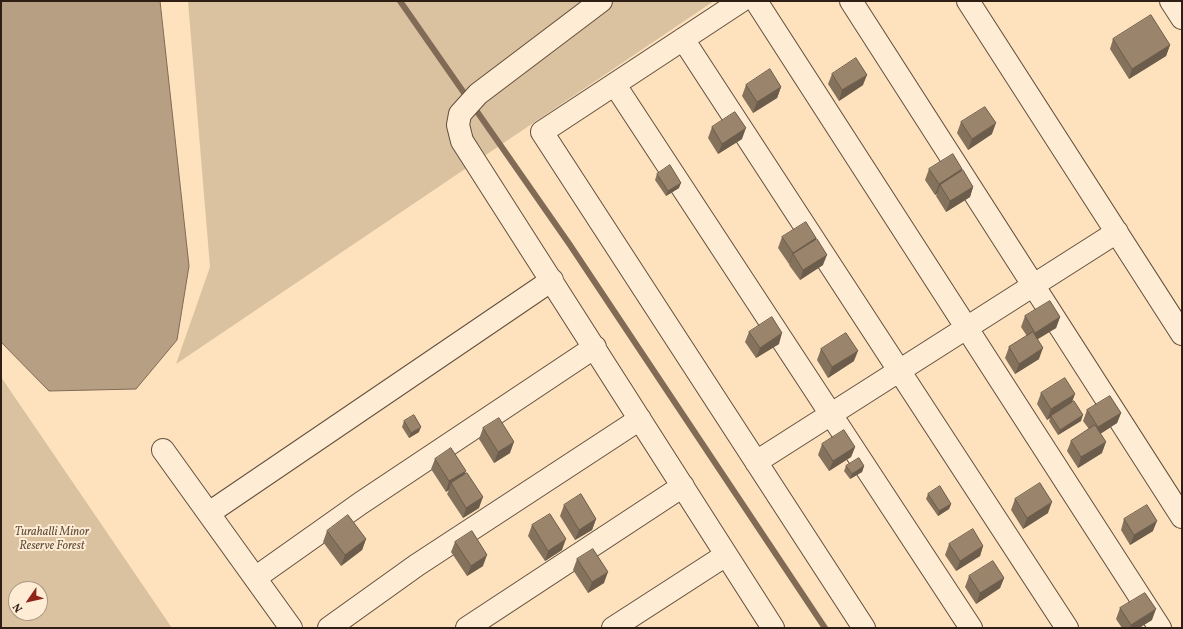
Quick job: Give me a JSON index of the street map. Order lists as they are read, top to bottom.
{
  "parks": ["Turahalli Minor Reserve Forest"],
  "north": "bottom left"
}
